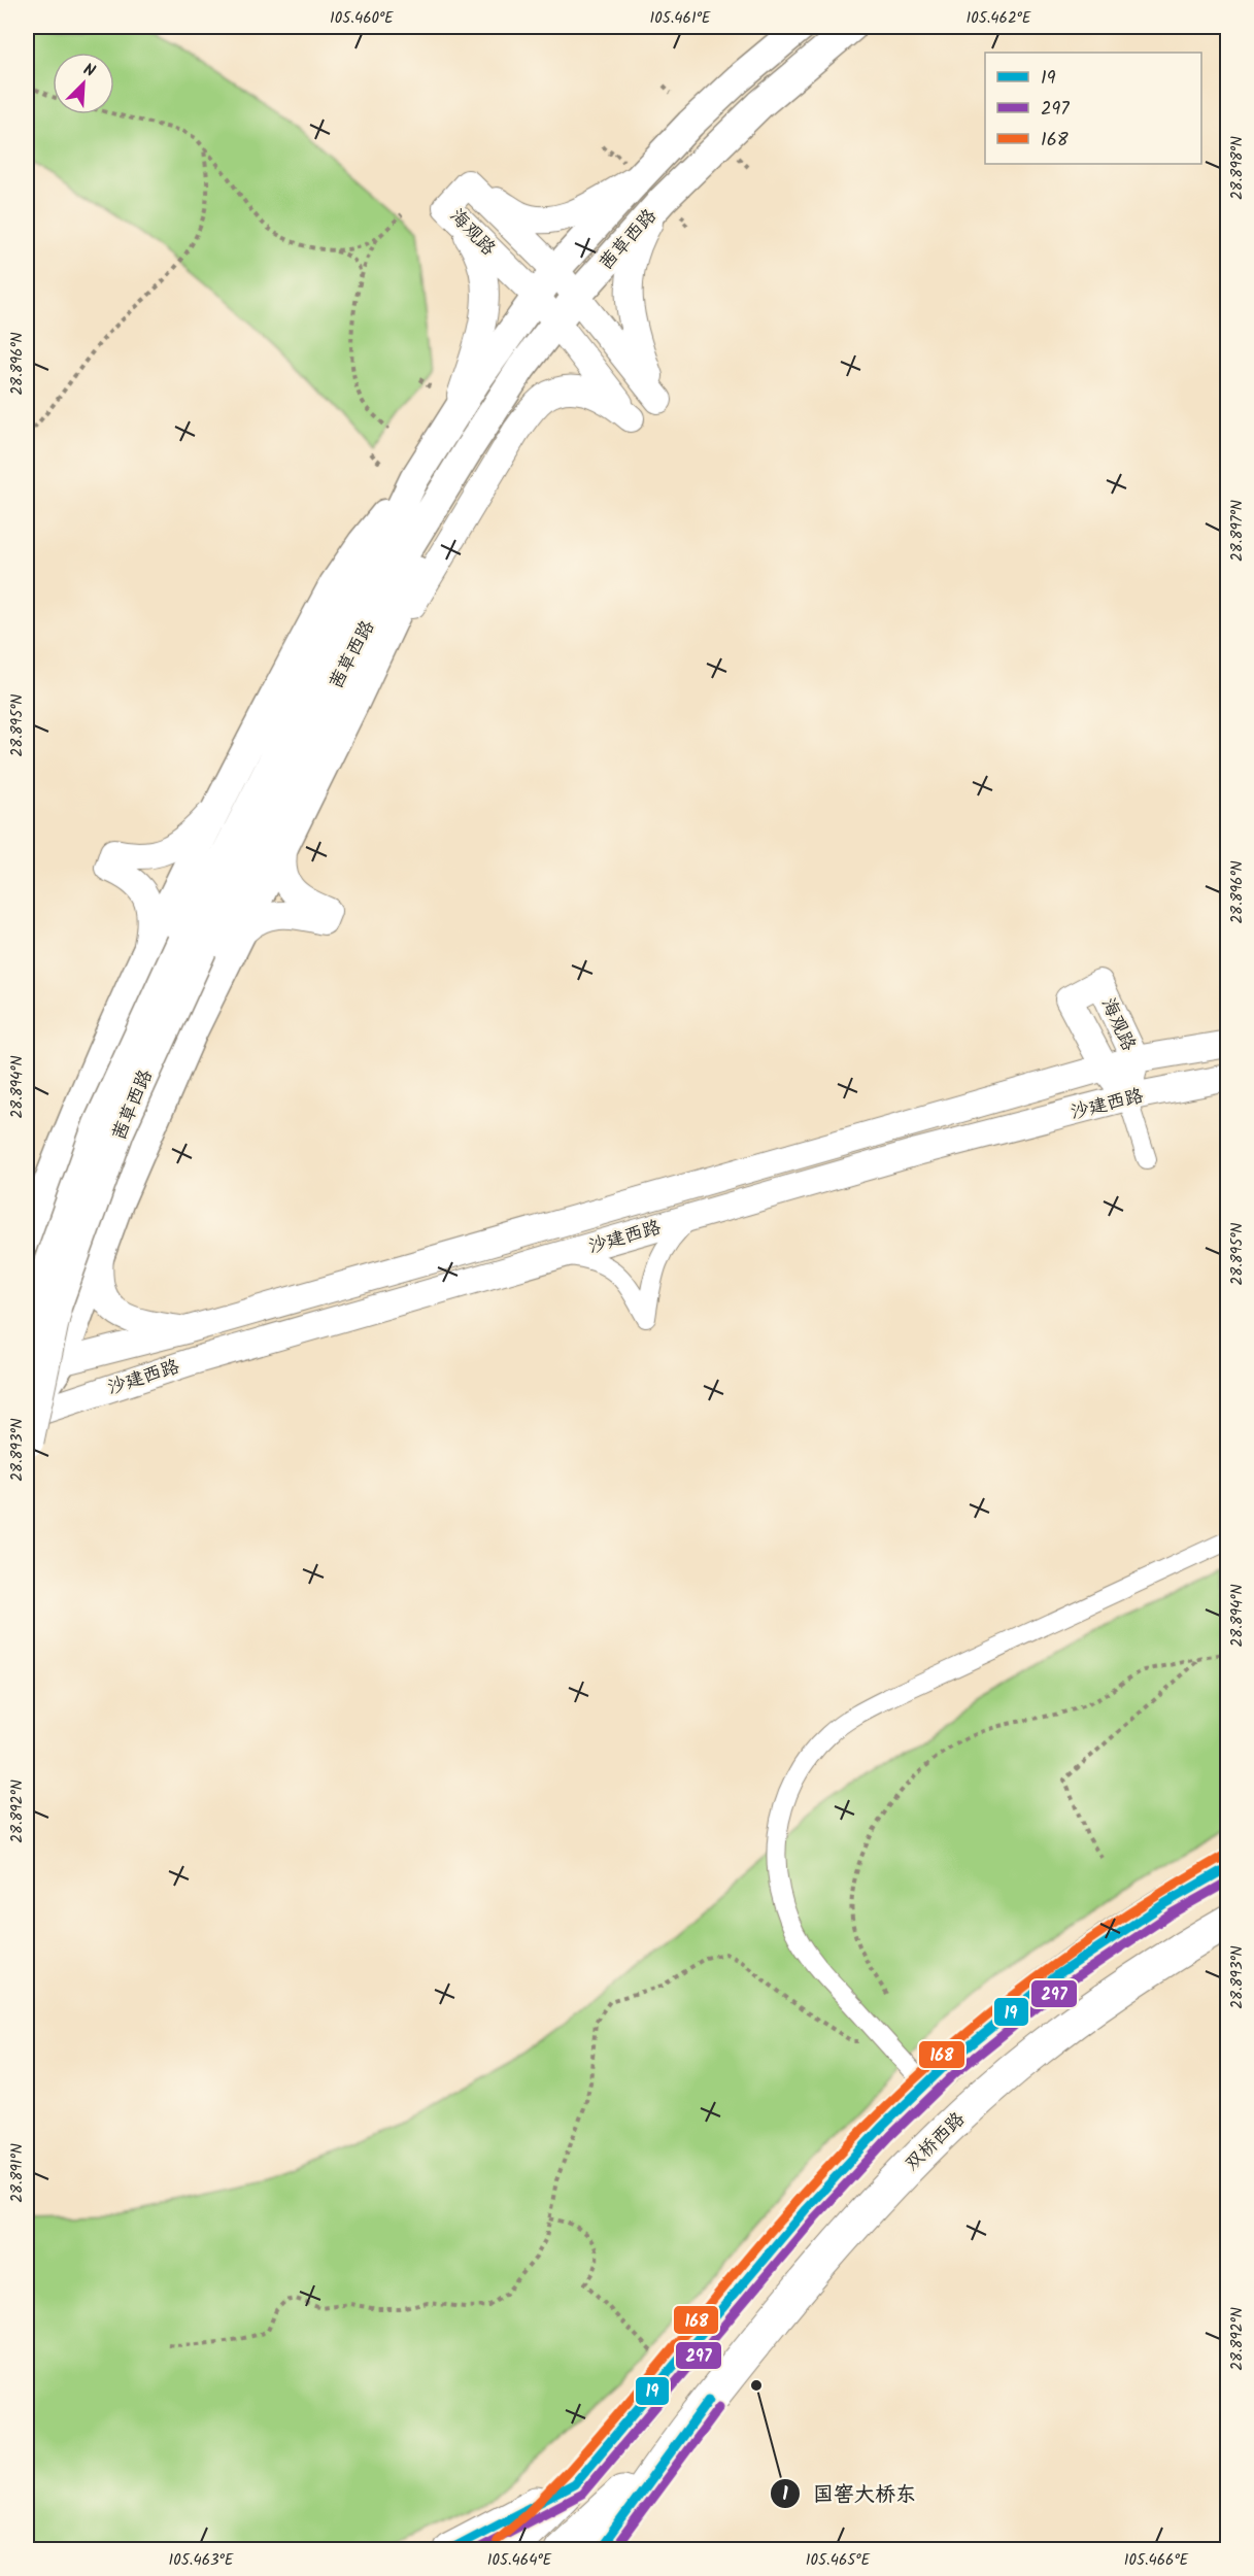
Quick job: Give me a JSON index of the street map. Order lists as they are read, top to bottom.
{
  "streets": {
    "highway": ["双桥西路"],
    "main road": ["海观路", "茜草西路", "沙建西路"]
  },
  "crossings": [
    ["海观路", "茜草西路"],
    ["海观路", "沙建西路"],
    ["茜草西路", "沙建西路"]
  ],
  "places": ["国窖大桥东"],
  "lines": ["transit line 168", "transit line 19", "transit line 297"],
  "legend": ["19", "297", "168"],
  "north": "top right",
  "coordinates": [
    "105.460°E",
    "105.461°E",
    "105.462°E",
    "28.898°N",
    "28.896°N",
    "28.897°N",
    "28.895°N",
    "28.894°N",
    "28.893°N",
    "28.892°N",
    "28.891°N",
    "105.463°E",
    "105.464°E",
    "105.465°E",
    "105.466°E"
  ]
}
